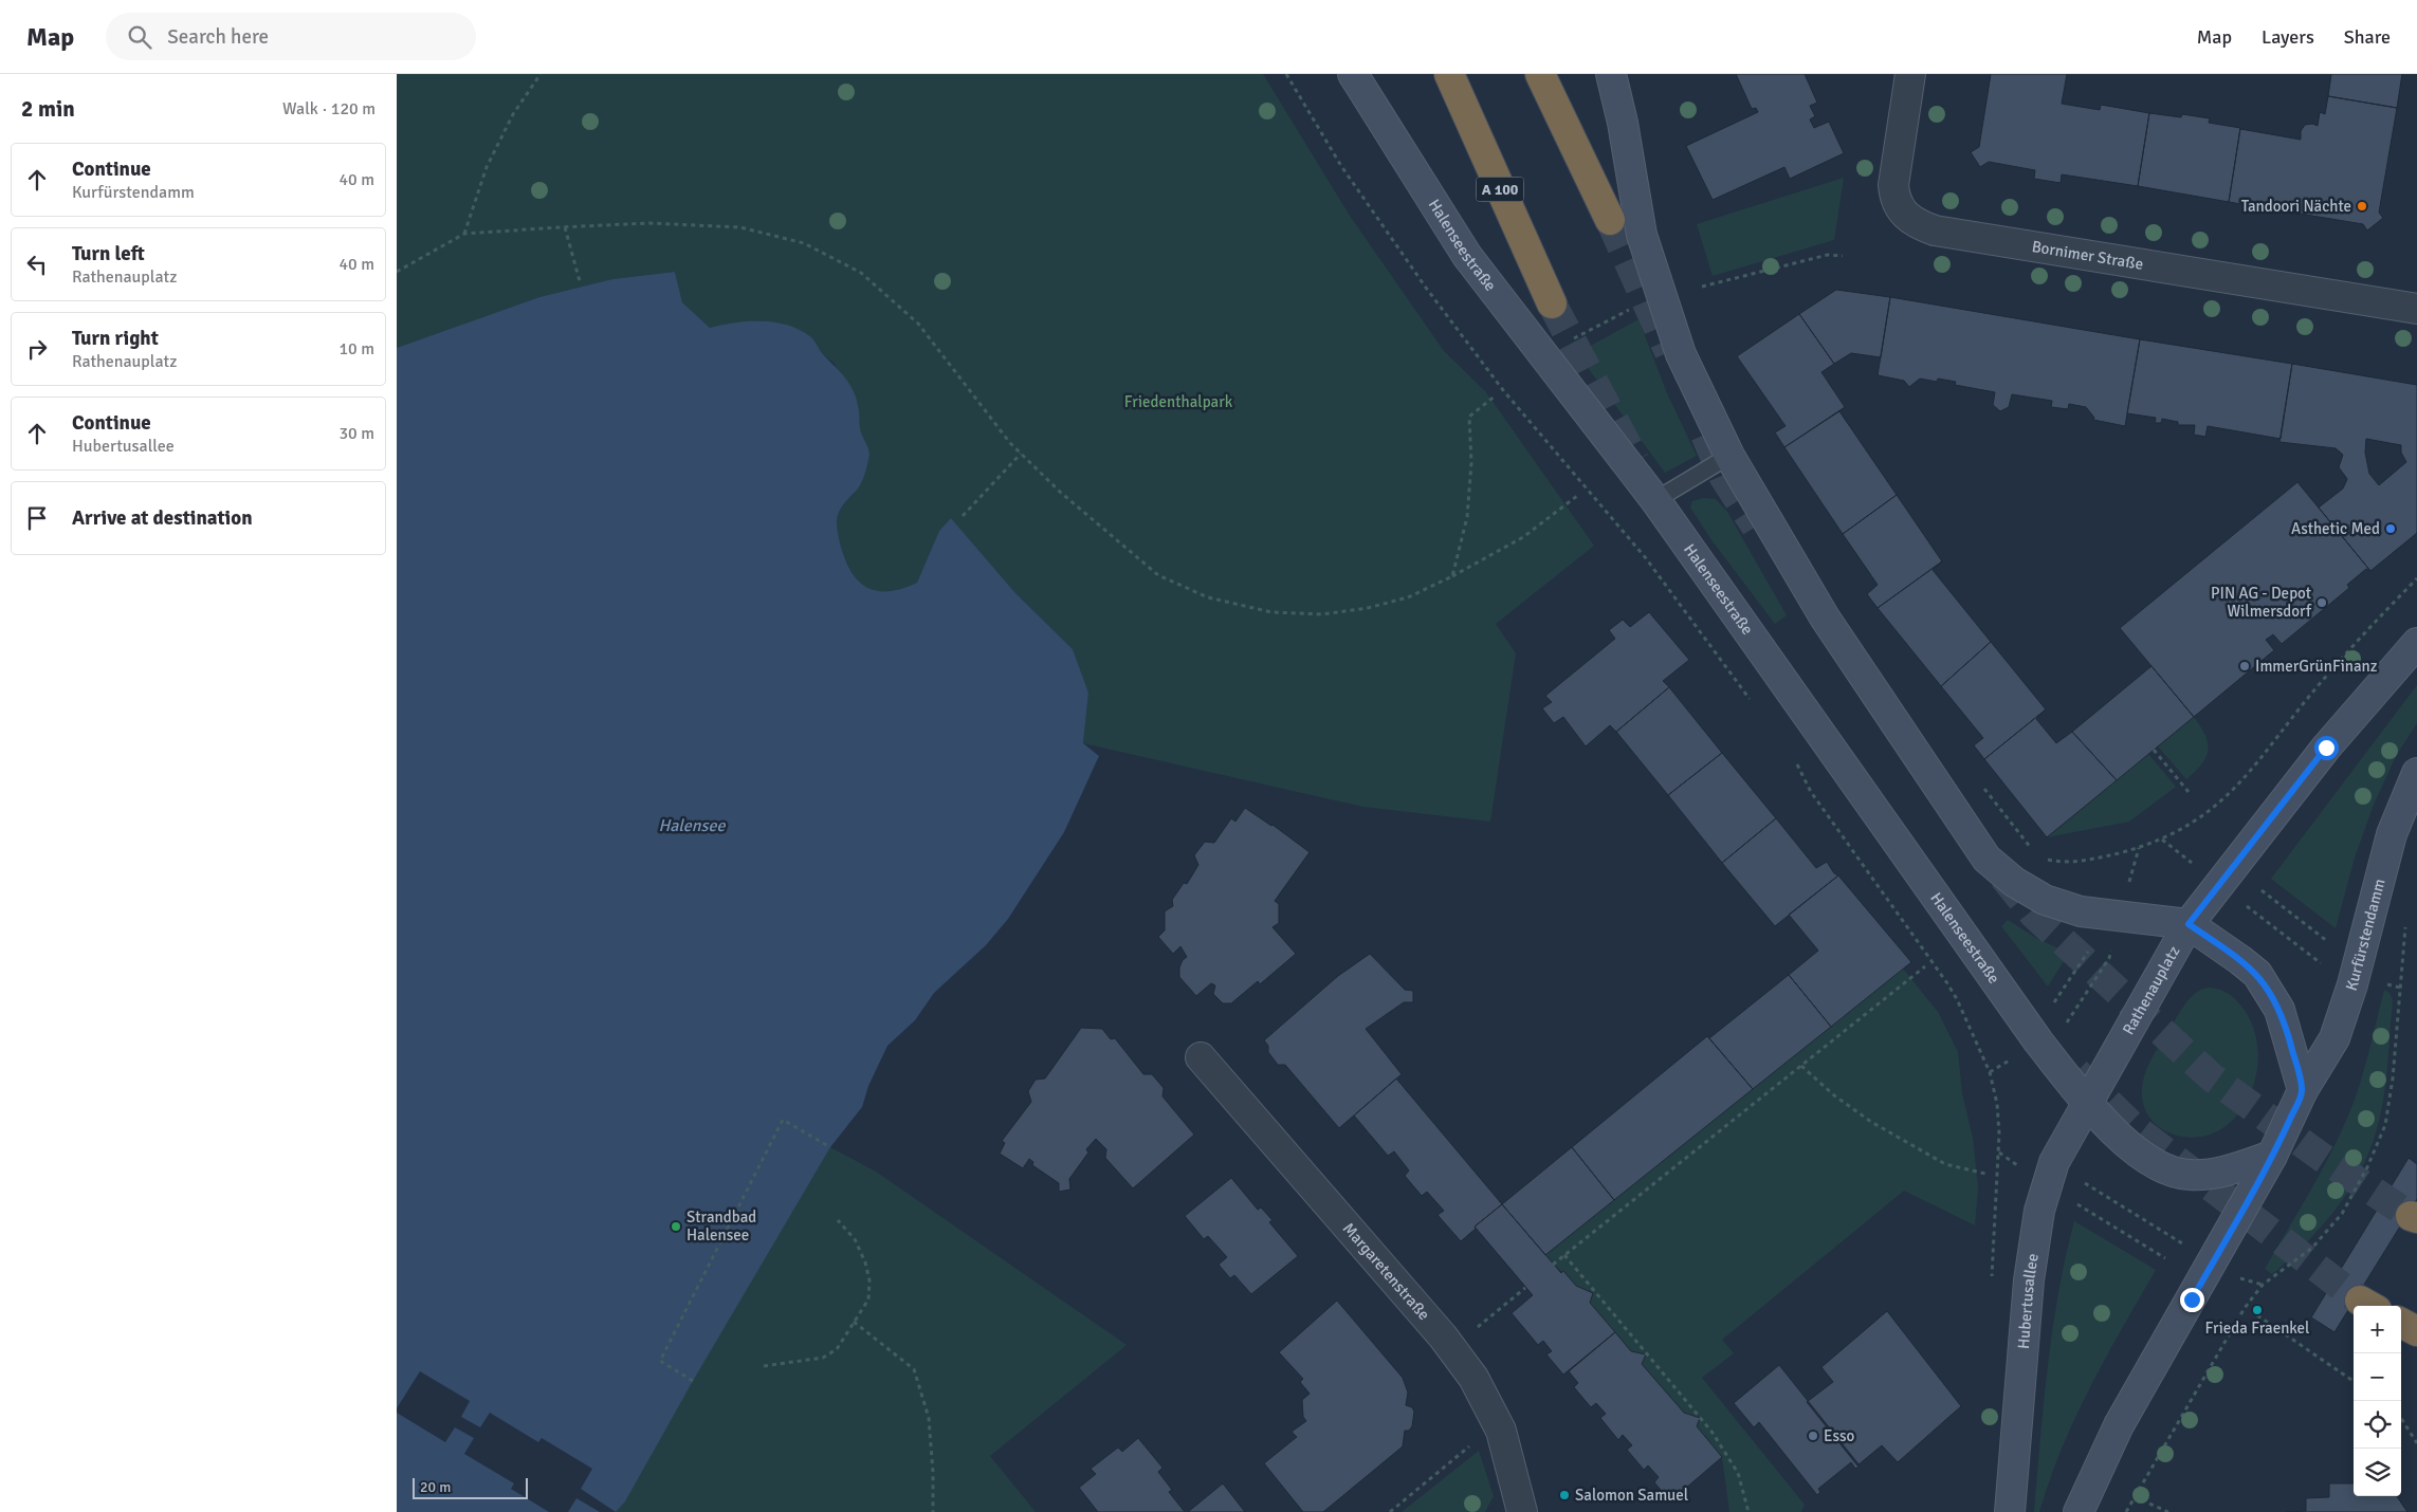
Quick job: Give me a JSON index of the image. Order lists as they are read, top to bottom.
{
  "streets": {
    "highway": ["A 100"],
    "main road": [
      "Halenseestraße",
      "Kurfürstendamm",
      "Rathenauplatz",
      "Hubertusallee"
    ],
    "street": ["Bornimer Straße", "Margaretenstraße"]
  },
  "crossings": [
    ["Halenseestraße", "Rathenauplatz"],
    ["Halenseestraße", "Hubertusallee"],
    ["Rathenauplatz", "Hubertusallee"]
  ],
  "water": ["Halensee"],
  "parks": ["Friedenthalpark"],
  "places": [
    "Tandoori Nächte",
    "Asthetic Med",
    "PIN AG - Depot Wilmersdorf",
    "ImmerGrünFinanz",
    "Strandbad Halensee",
    "Frieda Fraenkel",
    "Esso",
    "Salomon Samuel"
  ],
  "scale_bar": "20 m",
  "page": {
    "header": "Map",
    "search": "Search here",
    "nav": ["Map", "Layers", "Share"],
    "heading": ["2 min", "Walk · 120 m"],
    "list": [
      ["Continue", "Kurfürstendamm", "40 m"],
      ["Turn left", "Rathenauplatz", "40 m"],
      ["Turn right", "Rathenauplatz", "10 m"],
      ["Continue", "Hubertusallee", "30 m"],
      "Arrive at destination"
    ],
    "map_buttons": ["+", "−"],
    "scale": "20 m"
  }
}
